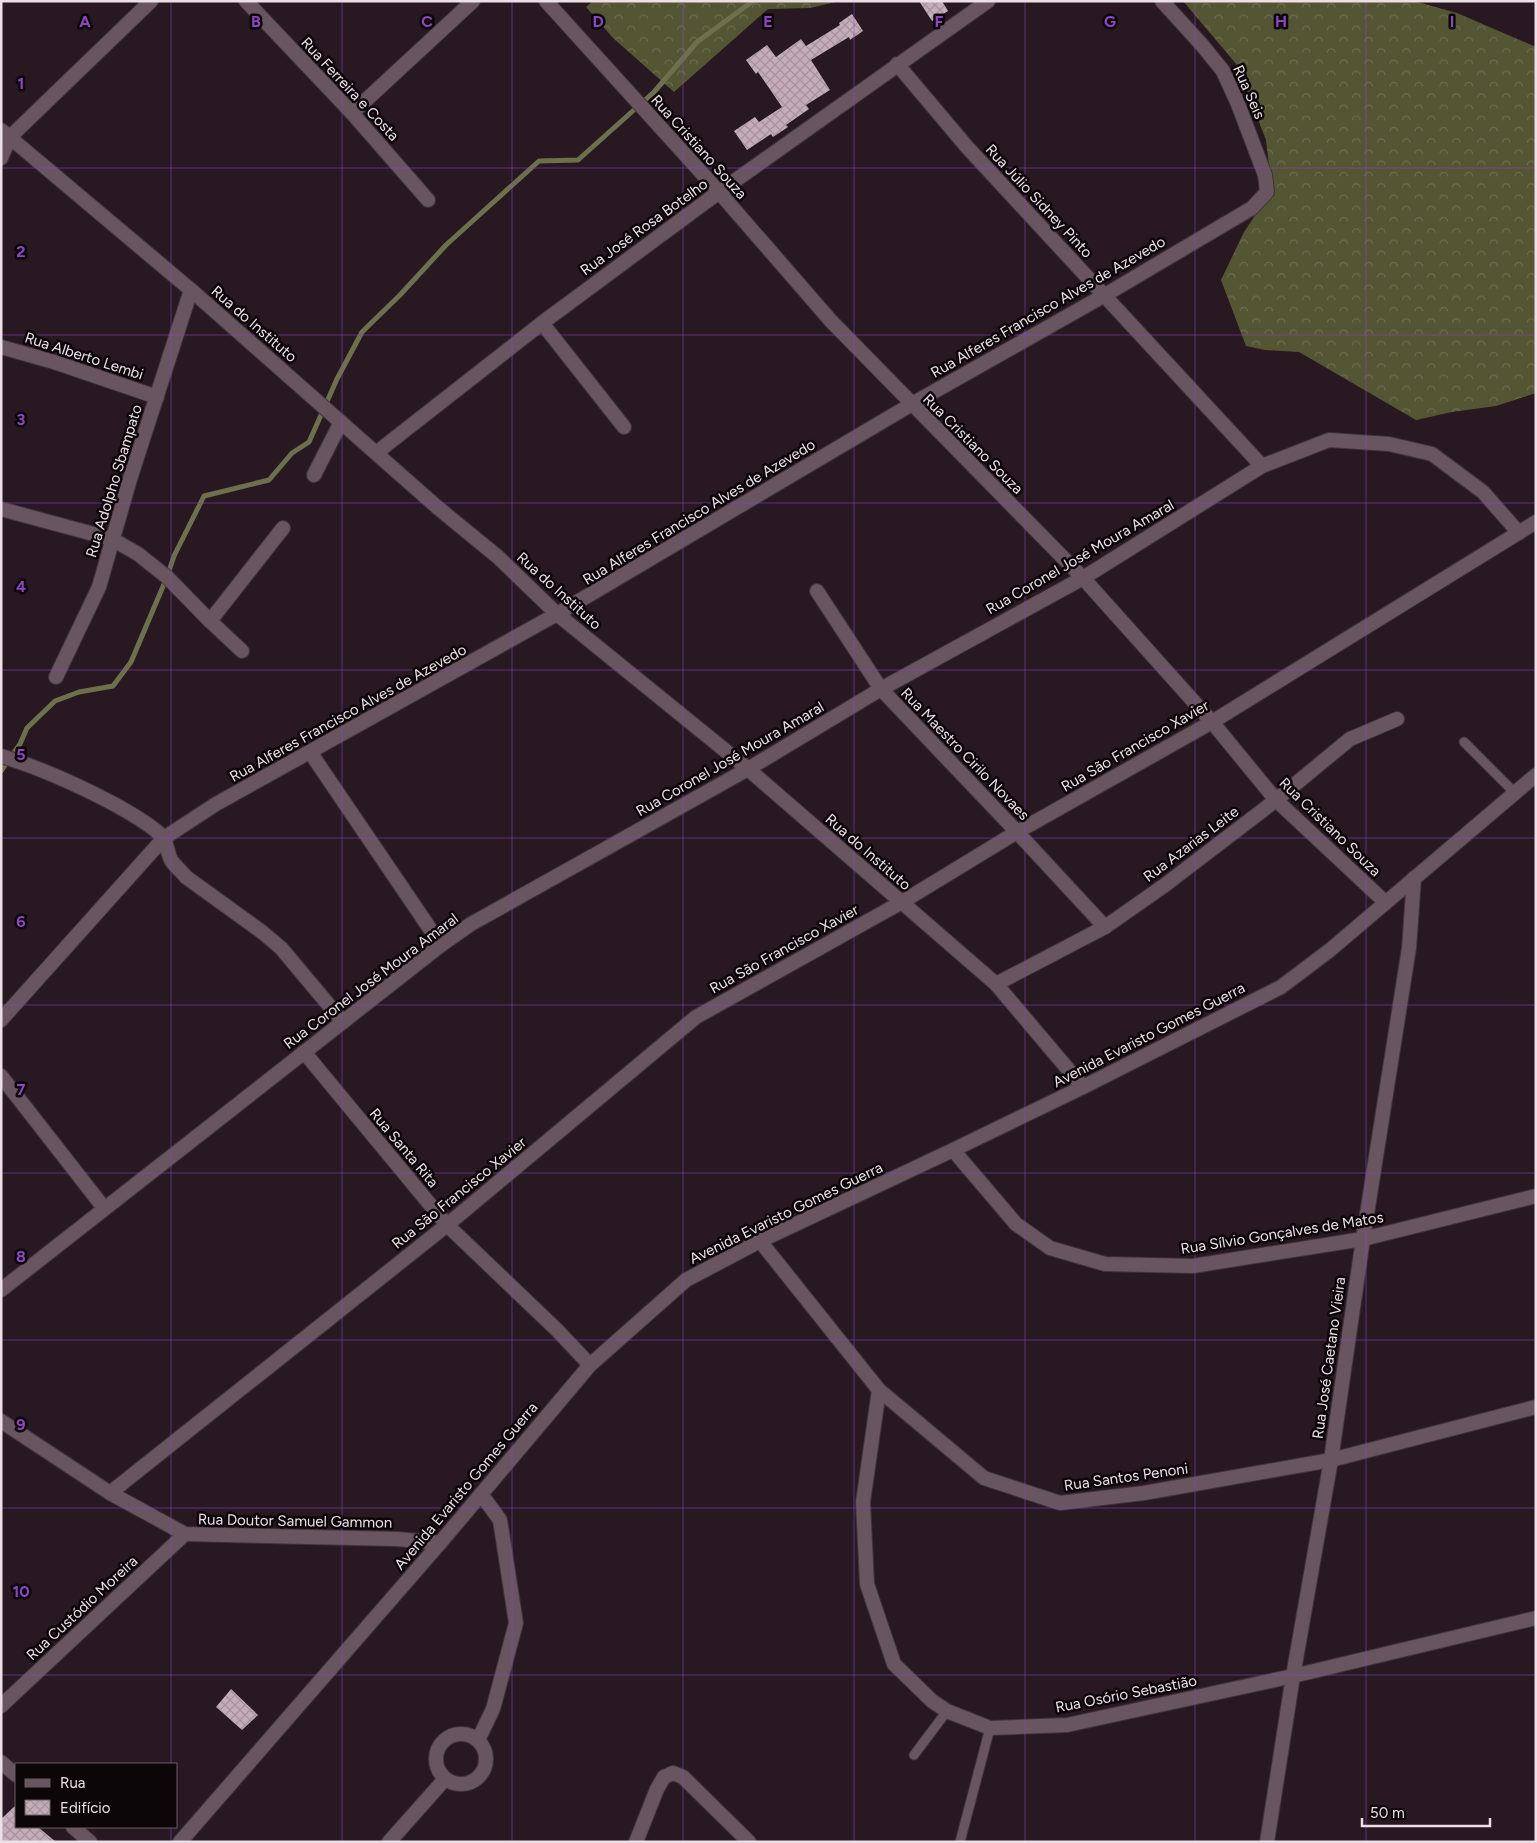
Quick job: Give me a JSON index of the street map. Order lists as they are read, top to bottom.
{
  "streets": {
    "street": [
      "Rua Ferreira e Costa",
      "Rua Seis",
      "Rua Cristiano Souza",
      "Rua Júlio Sidney Pinto",
      "Rua José Rosa Botelho",
      "Rua Alferes Francisco Alves de Azevedo",
      "Rua do Instituto",
      "Rua Alberto Lembi",
      "Rua Adolpho Sbampato",
      "Rua Coronel José Moura Amaral",
      "Rua São Francisco Xavier",
      "Rua Maestro Cirilo Novaes",
      "Rua Azarias Leite",
      "Avenida Evaristo Gomes Guerra",
      "Rua Santa Rita",
      "Rua Sílvio Gonçalves de Matos",
      "Rua José Caetano Vieira",
      "Rua Santos Penoni",
      "Rua Doutor Samuel Gammon",
      "Rua Custódio Moreira",
      "Rua Osório Sebastião"
    ]
  },
  "crossings": [
    ["Rua Seis", "Rua Alferes Francisco Alves de Azevedo"],
    ["Rua Cristiano Souza", "Rua José Rosa Botelho"],
    ["Rua Cristiano Souza", "Rua Alferes Francisco Alves de Azevedo"],
    ["Rua Cristiano Souza", "Rua Coronel José Moura Amaral"],
    ["Rua Cristiano Souza", "Rua São Francisco Xavier"],
    ["Rua Cristiano Souza", "Rua Azarias Leite"],
    ["Rua Cristiano Souza", "Avenida Evaristo Gomes Guerra"],
    ["Rua Júlio Sidney Pinto", "Rua José Rosa Botelho"],
    ["Rua Júlio Sidney Pinto", "Rua Alferes Francisco Alves de Azevedo"],
    ["Rua Júlio Sidney Pinto", "Rua Coronel José Moura Amaral"],
    ["Rua José Rosa Botelho", "Rua do Instituto"],
    ["Rua Alferes Francisco Alves de Azevedo", "Rua do Instituto"],
    ["Rua do Instituto", "Rua Adolpho Sbampato"],
    ["Rua do Instituto", "Rua Coronel José Moura Amaral"],
    ["Rua do Instituto", "Rua São Francisco Xavier"],
    ["Rua do Instituto", "Rua Azarias Leite"],
    ["Rua do Instituto", "Avenida Evaristo Gomes Guerra"],
    ["Rua Alberto Lembi", "Rua Adolpho Sbampato"],
    ["Rua Coronel José Moura Amaral", "Rua São Francisco Xavier"],
    ["Rua Coronel José Moura Amaral", "Rua Maestro Cirilo Novaes"],
    ["Rua Coronel José Moura Amaral", "Rua Santa Rita"],
    ["Rua São Francisco Xavier", "Rua Maestro Cirilo Novaes"],
    ["Rua São Francisco Xavier", "Rua Santa Rita"],
    ["Rua São Francisco Xavier", "Rua Doutor Samuel Gammon"],
    ["Rua Maestro Cirilo Novaes", "Rua Azarias Leite"],
    ["Avenida Evaristo Gomes Guerra", "Rua Santa Rita"],
    ["Avenida Evaristo Gomes Guerra", "Rua Sílvio Gonçalves de Matos"],
    ["Avenida Evaristo Gomes Guerra", "Rua José Caetano Vieira"],
    ["Avenida Evaristo Gomes Guerra", "Rua Santos Penoni"],
    ["Avenida Evaristo Gomes Guerra", "Rua Doutor Samuel Gammon"],
    ["Rua Sílvio Gonçalves de Matos", "Rua José Caetano Vieira"],
    ["Rua José Caetano Vieira", "Rua Santos Penoni"],
    ["Rua José Caetano Vieira", "Rua Osório Sebastião"],
    ["Rua Santos Penoni", "Rua Osório Sebastião"],
    ["Rua Doutor Samuel Gammon", "Rua Custódio Moreira"]
  ],
  "legend": ["Rua", "Edifício"],
  "scale_bar": "50 m",
  "grid": {
    "columns": [
      "A",
      "B",
      "C",
      "D",
      "E",
      "F",
      "G",
      "H",
      "I"
    ],
    "rows": [
      "1",
      "2",
      "3",
      "4",
      "5",
      "6",
      "7",
      "8",
      "9",
      "10"
    ]
  }
}
